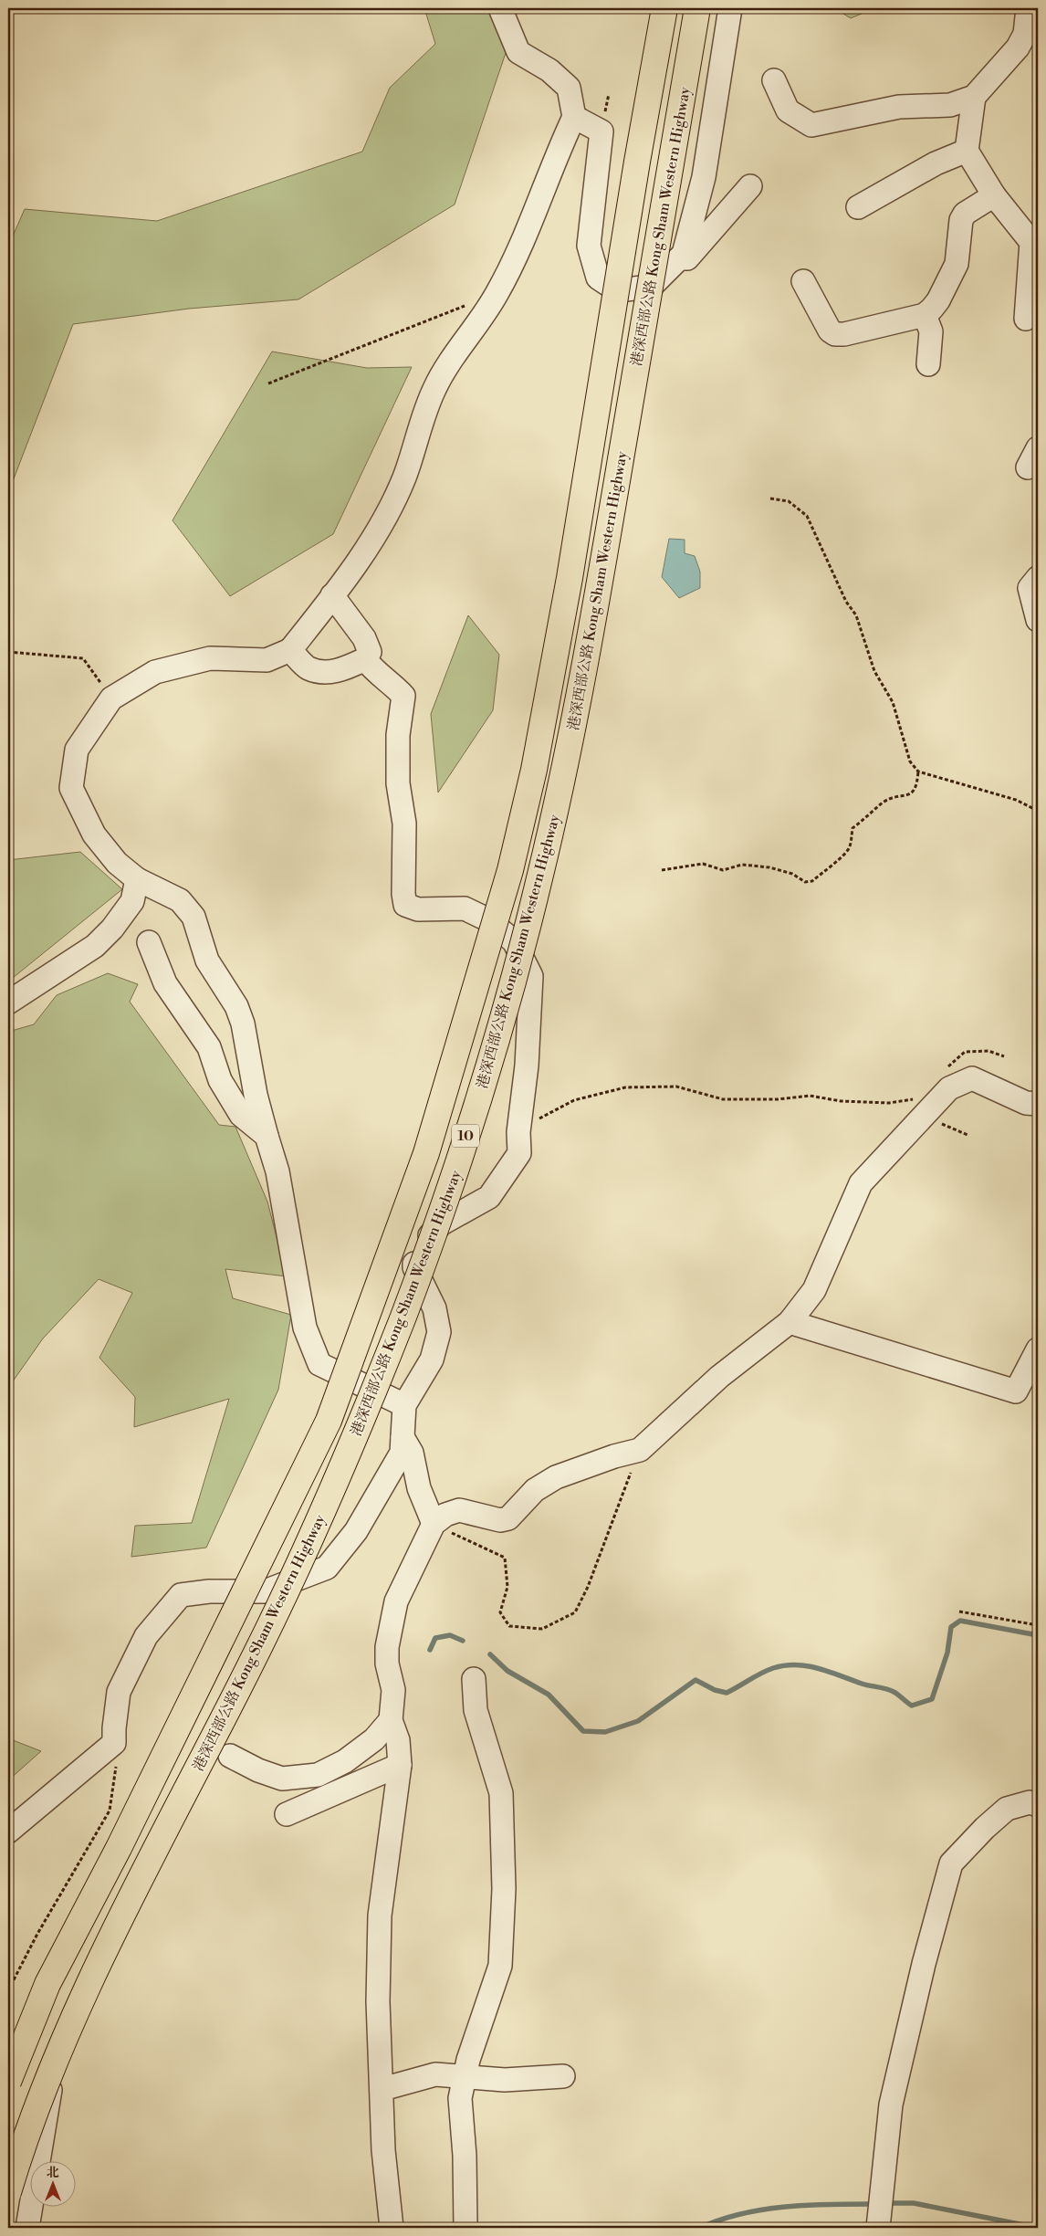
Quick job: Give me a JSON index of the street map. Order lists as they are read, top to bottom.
{
  "streets": {
    "highway": ["港深西部公路 Kong Sham Western Highway", "10"]
  },
  "north": "top"
}
